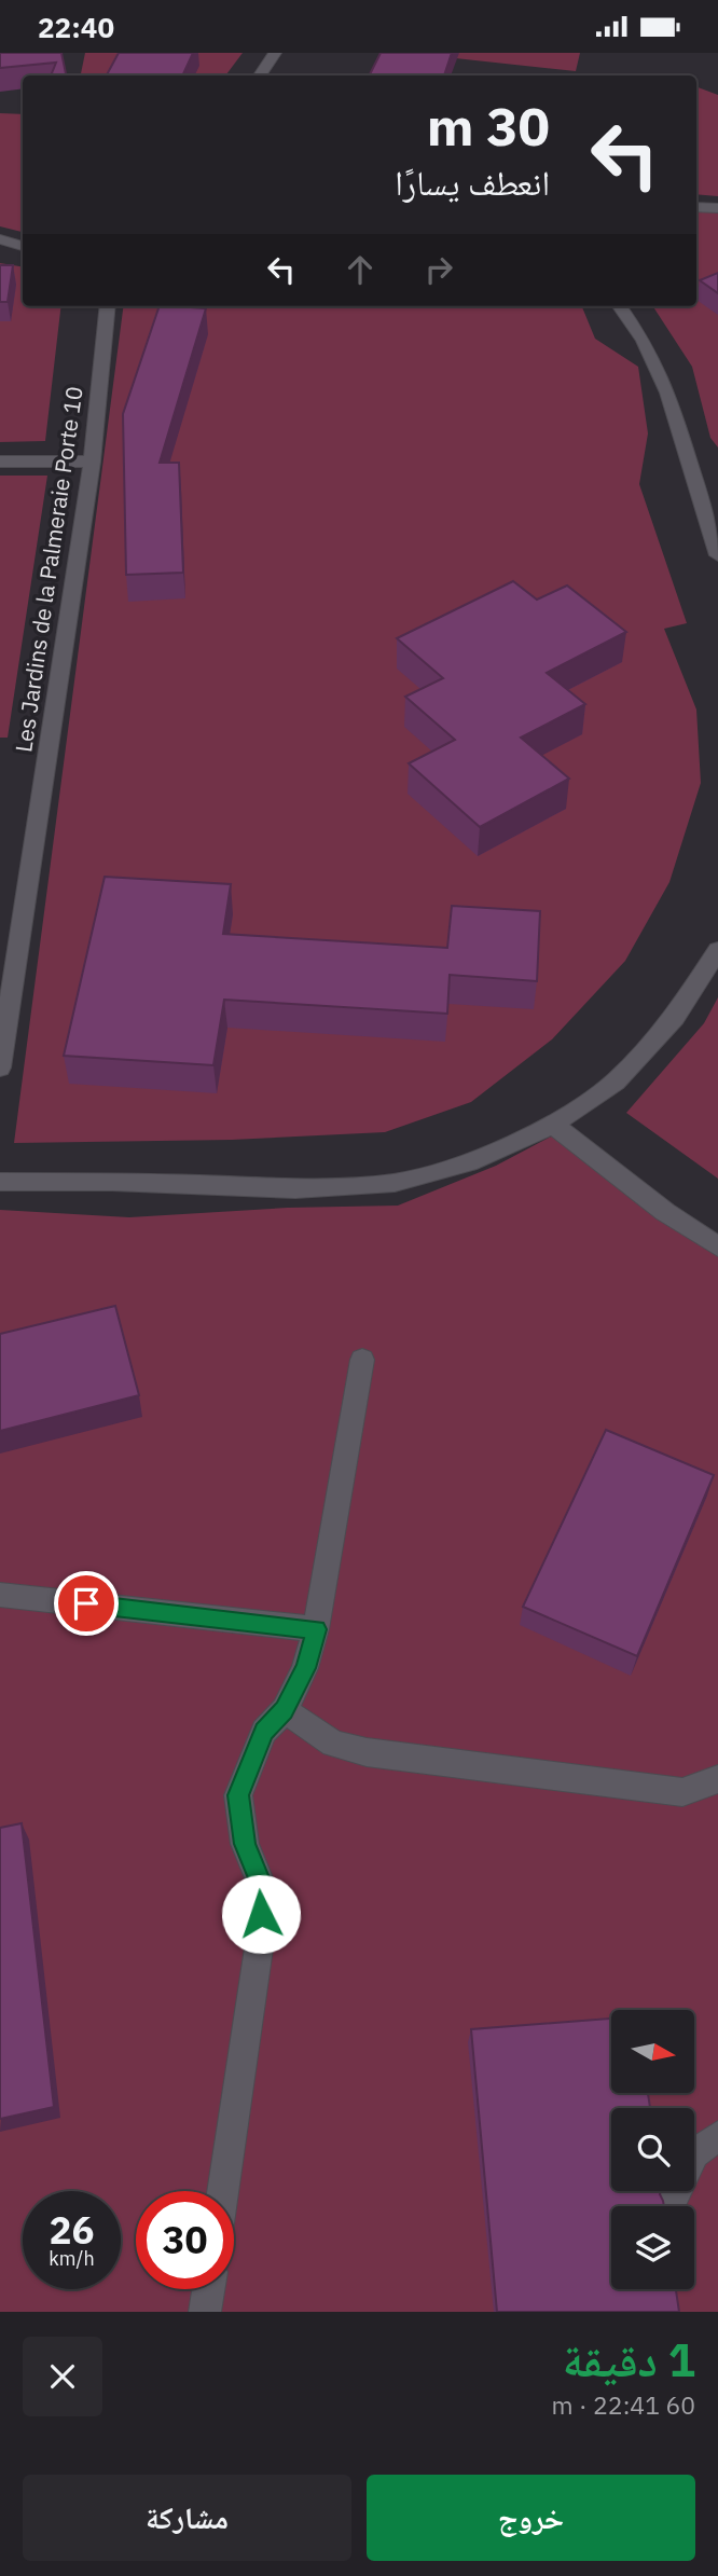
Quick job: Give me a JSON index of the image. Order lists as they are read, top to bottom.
{
  "streets": {
    "street": ["Les Jardins de la Palmeraie Porte 10"]
  },
  "north": "right",
  "page": {
    "status": "22:40",
    "turn": ["30 m", "انعطف يسارًا"],
    "speed": "26 km/h",
    "limit": "30",
    "heading": ["1 دقيقة", "60 m · 22:41"],
    "buttons": ["خروج", "مشاركة"]
  }
}
